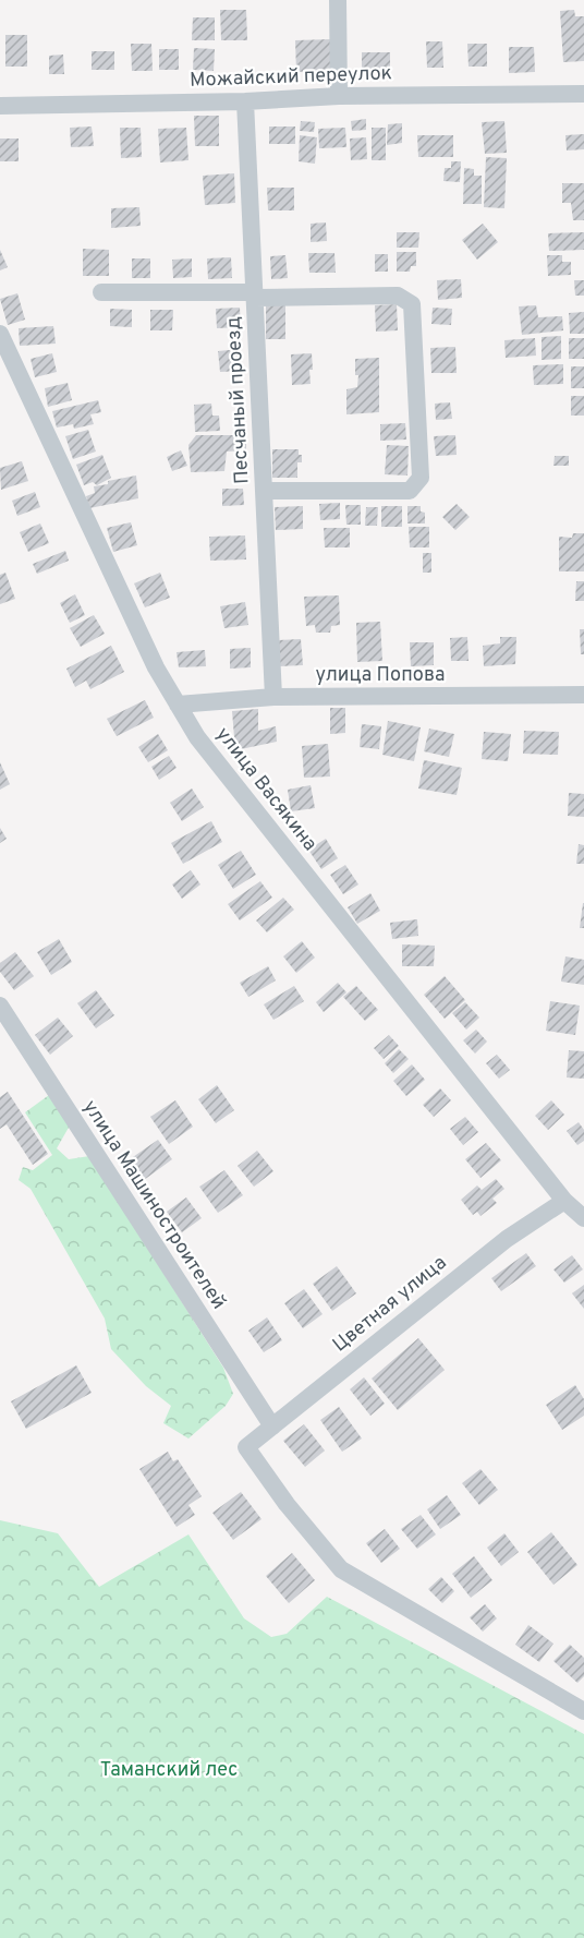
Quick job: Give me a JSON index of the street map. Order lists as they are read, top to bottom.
{
  "streets": {
    "street": [
      "Можайский переулок",
      "Песчаный проезд",
      "улица Попова",
      "улица Васякина",
      "улица Машиностроителей",
      "Цветная улица"
    ]
  },
  "crossings": [
    ["Можайский переулок", "Песчаный проезд"],
    ["Песчаный проезд", "улица Попова"],
    ["улица Попова", "улица Васякина"],
    ["улица Васякина", "Цветная улица"],
    ["улица Машиностроителей", "Цветная улица"]
  ],
  "parks": ["Таманский лес"]
}
